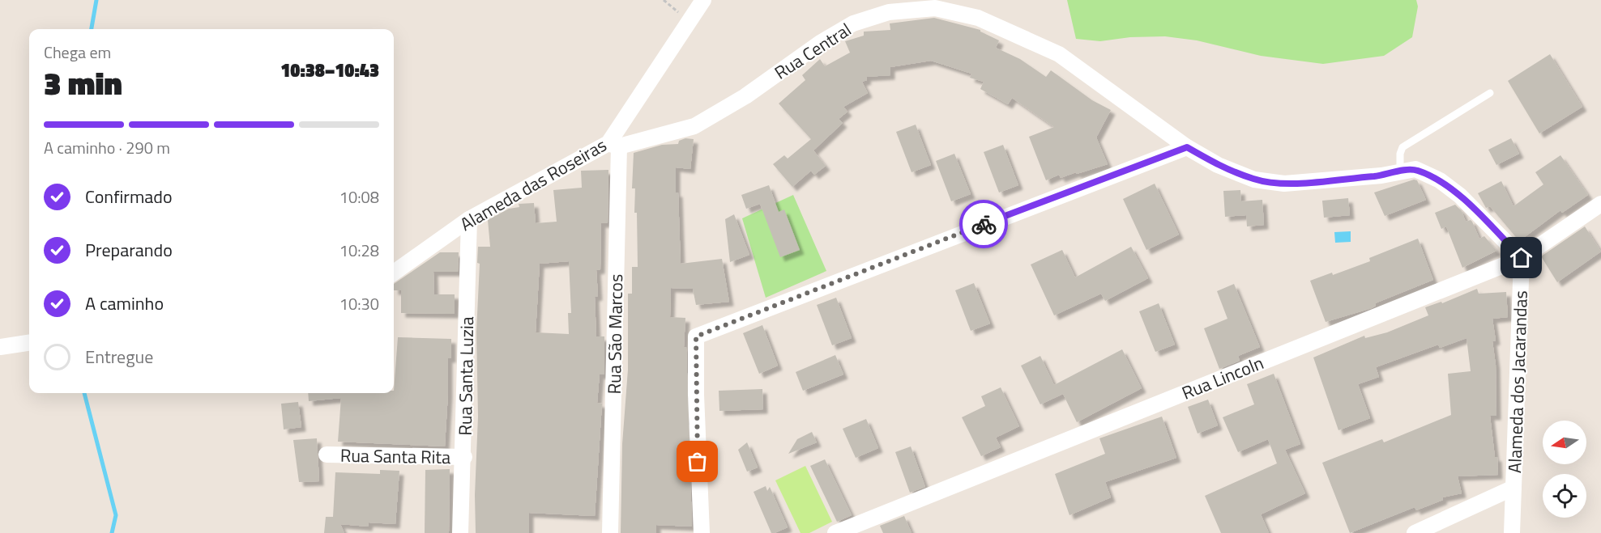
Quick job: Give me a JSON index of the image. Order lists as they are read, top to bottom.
{
  "streets": {
    "street": [
      "Rua Central",
      "Alameda das Roseiras",
      "Rua São Marcos",
      "Rua Santa Luzia",
      "Rua Lincoln",
      "Alameda dos Jacarandas",
      "Rua Santa Rita"
    ]
  },
  "crossings": [
    ["Rua Central", "Alameda das Roseiras"],
    ["Rua Central", "Rua São Marcos"],
    ["Alameda das Roseiras", "Rua São Marcos"],
    ["Alameda das Roseiras", "Rua Santa Luzia"],
    ["Rua Santa Luzia", "Rua Santa Rita"],
    ["Rua Lincoln", "Alameda dos Jacarandas"]
  ],
  "north": "left",
  "page": {
    "heading": ["3 min", "Chega em", "10:38–10:43"],
    "bar": "A caminho · 290 m",
    "list": [
      ["Confirmado", "10:08"],
      ["Preparando", "10:28"],
      ["A caminho", "10:30"],
      "Entregue"
    ]
  }
}
